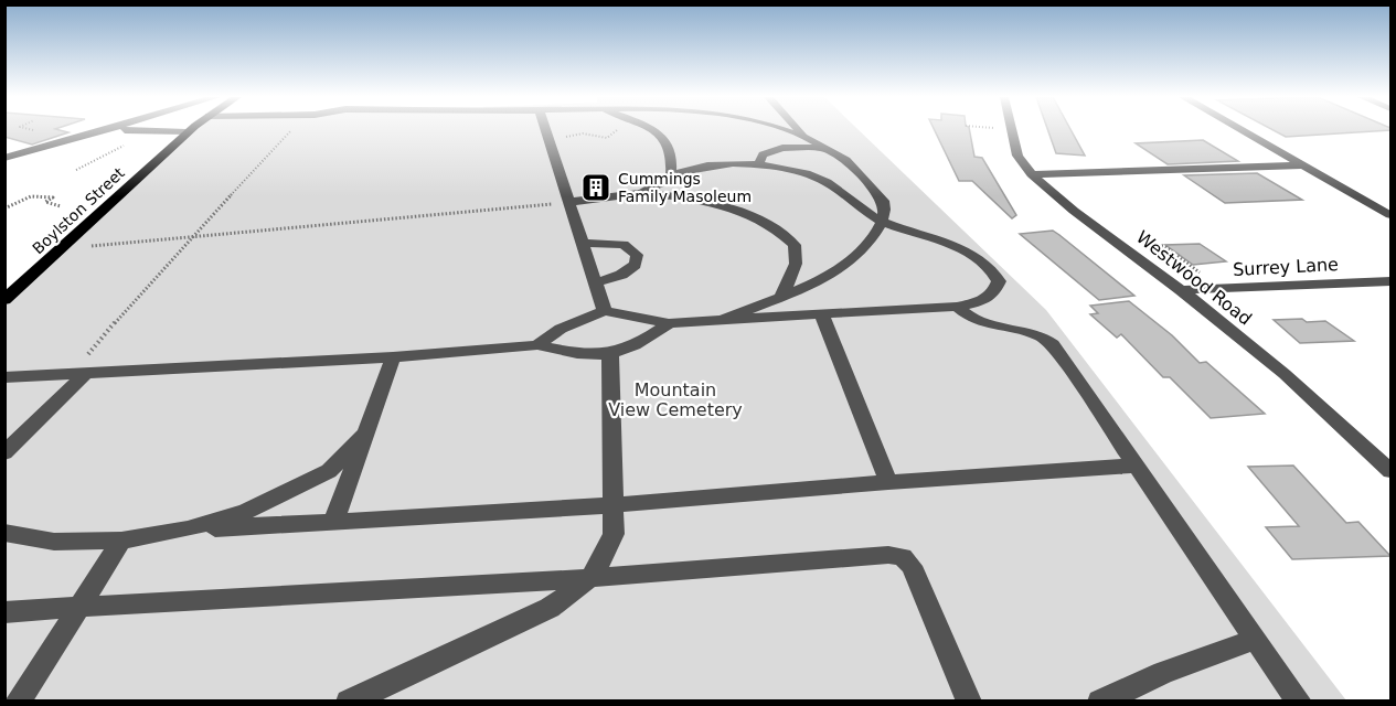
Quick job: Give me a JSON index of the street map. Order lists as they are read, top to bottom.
{
  "streets": {
    "main road": ["Boylston Street"],
    "street": ["Surrey Lane", "Westwood Road"]
  },
  "crossings": [
    ["Surrey Lane", "Westwood Road"]
  ],
  "parks": ["Mountain View Cemetery"],
  "places": {
    "building": ["Cummings Family Masoleum"]
  }
}
